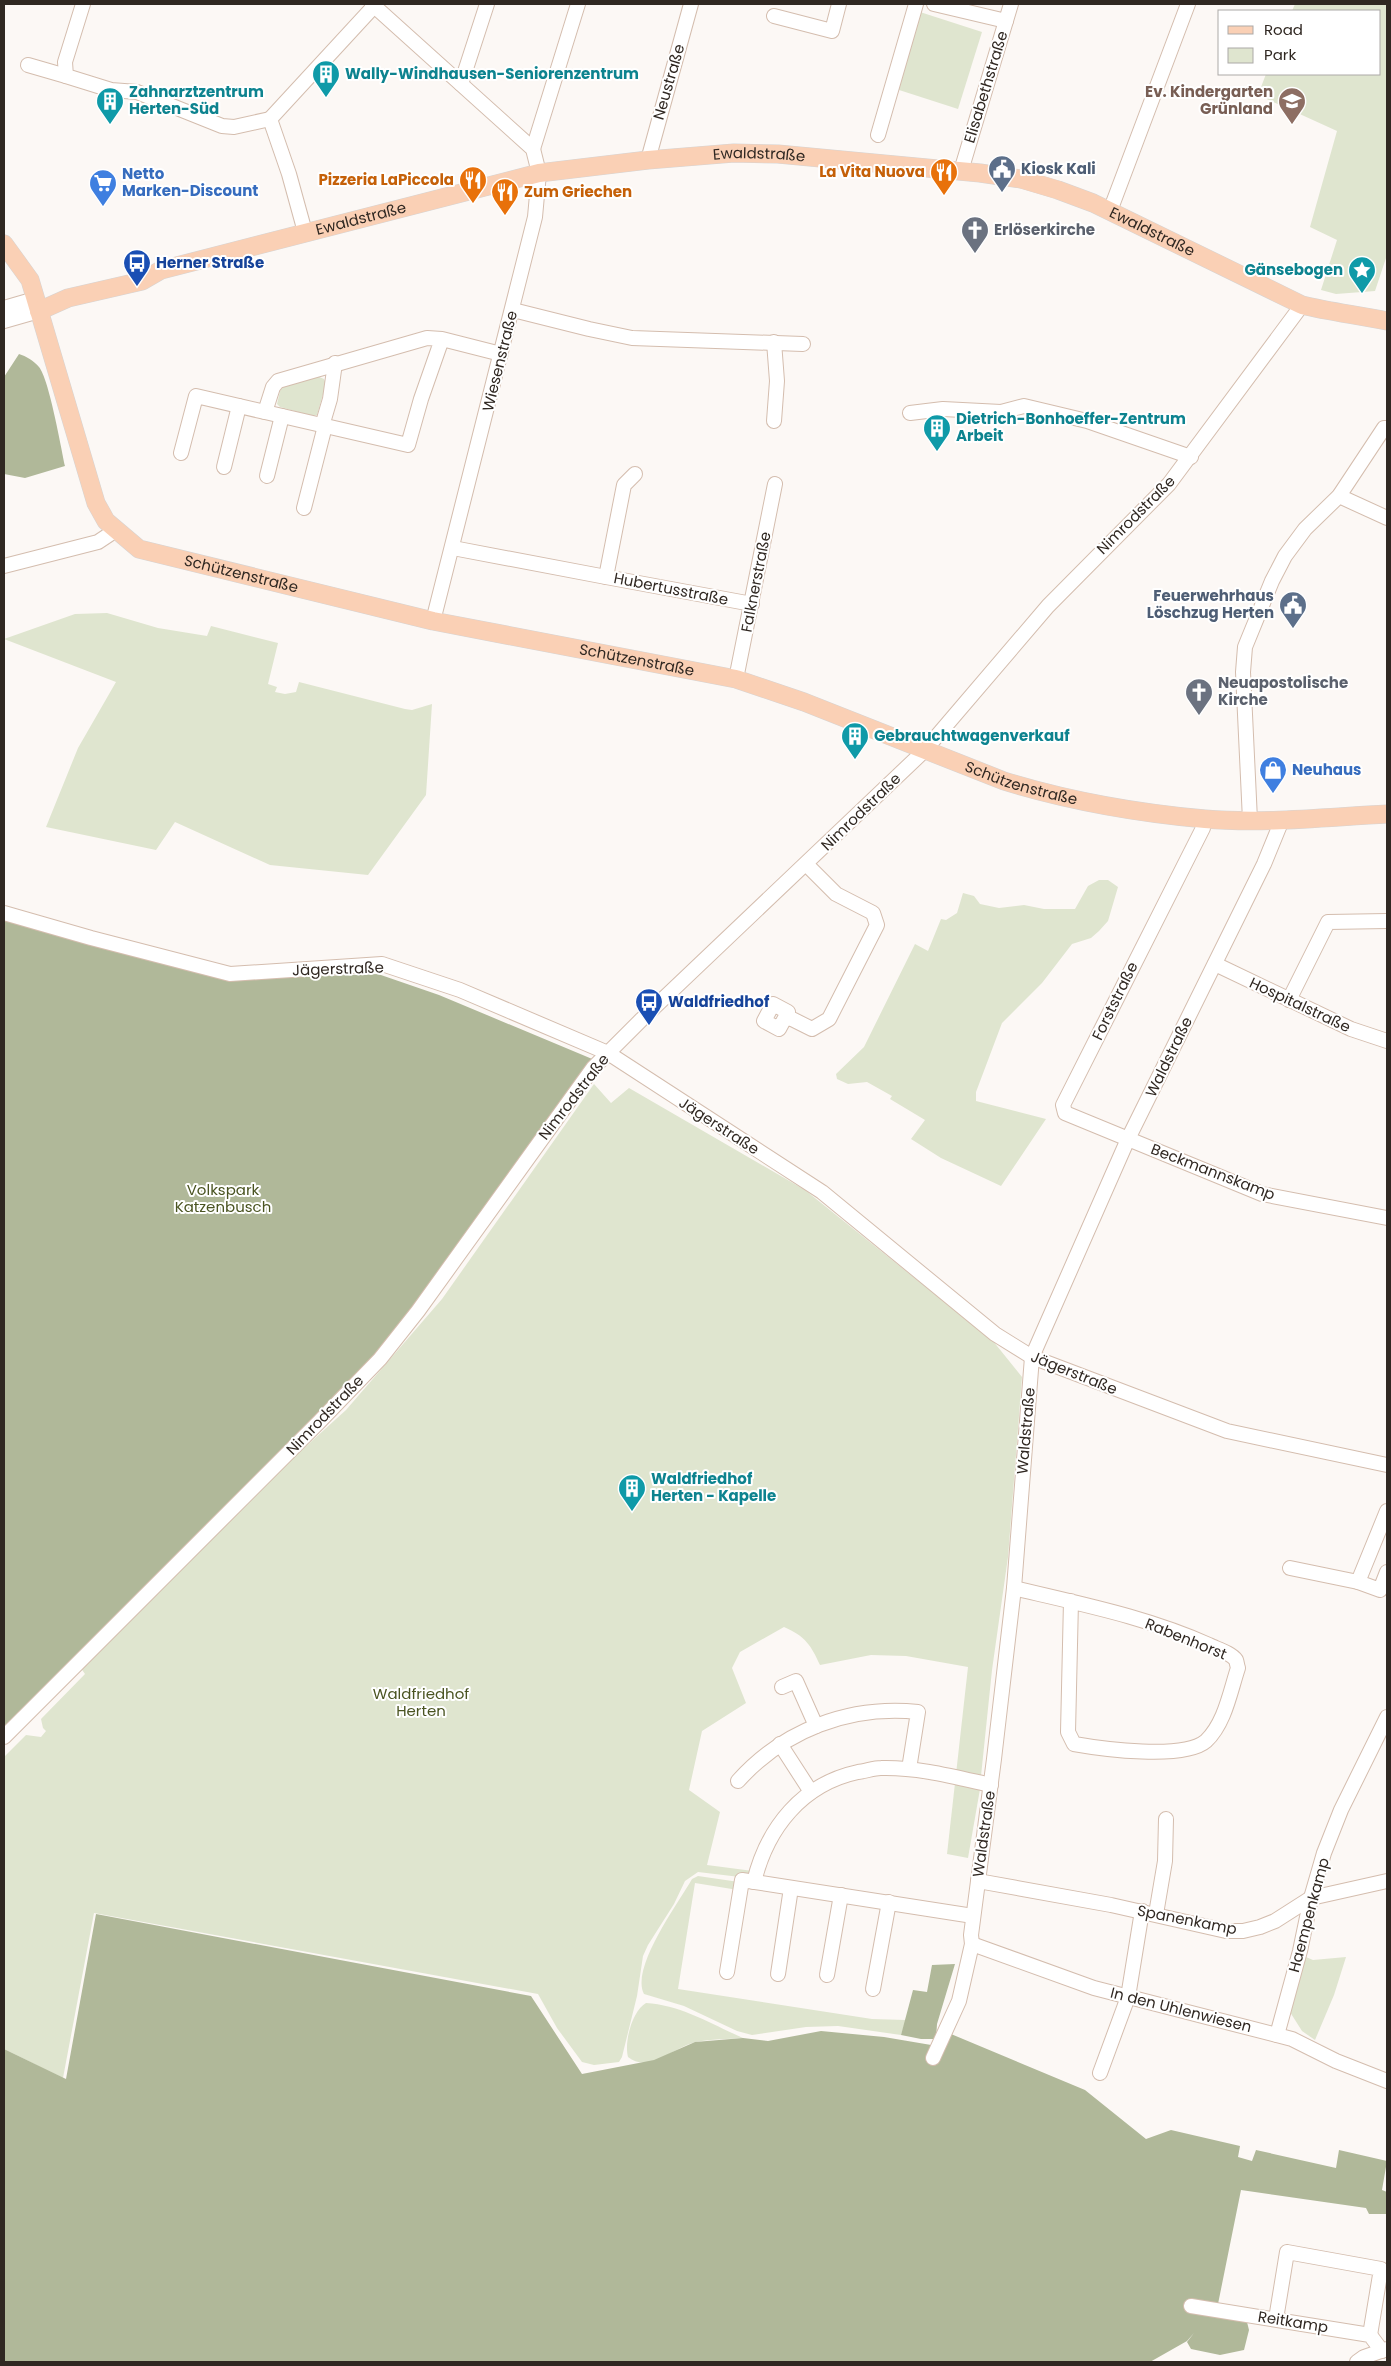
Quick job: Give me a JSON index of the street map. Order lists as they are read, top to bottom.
{
  "streets": {
    "main road": ["Ewaldstraße", "Schützenstraße"],
    "street": [
      "Neustraße",
      "Elisabethstraße",
      "Wiesenstraße",
      "Nimrodstraße",
      "Falknerstraße",
      "Hubertusstraße",
      "Jägerstraße",
      "Forststraße",
      "Hospitalstraße",
      "Waldstraße",
      "Beckmannskamp",
      "Rabenhorst",
      "Haempenkamp",
      "Spanenkamp",
      "In den Uhlenwiesen",
      "Reitkamp"
    ]
  },
  "crossings": [
    ["Neustraße", "Ewaldstraße"],
    ["Elisabethstraße", "Ewaldstraße"],
    ["Ewaldstraße", "Wiesenstraße"],
    ["Ewaldstraße", "Nimrodstraße"],
    ["Ewaldstraße", "Schützenstraße"],
    ["Wiesenstraße", "Schützenstraße"],
    ["Nimrodstraße", "Schützenstraße"],
    ["Nimrodstraße", "Jägerstraße"],
    ["Schützenstraße", "Falknerstraße"],
    ["Schützenstraße", "Waldstraße"],
    ["Falknerstraße", "Hubertusstraße"],
    ["Jägerstraße", "Waldstraße"],
    ["Forststraße", "Waldstraße"],
    ["Forststraße", "Beckmannskamp"],
    ["Hospitalstraße", "Waldstraße"],
    ["Waldstraße", "Beckmannskamp"],
    ["Waldstraße", "Rabenhorst"],
    ["Waldstraße", "Spanenkamp"],
    ["Waldstraße", "In den Uhlenwiesen"],
    ["Haempenkamp", "Spanenkamp"],
    ["Haempenkamp", "In den Uhlenwiesen"]
  ],
  "parks": ["Volkspark Katzenbusch", "Waldfriedhof Herten"],
  "places": {
    "building": [
      "Wally-Windhausen-Seniorenzentrum",
      "Zahnarztzentrum Herten-Süd",
      "Dietrich-Bonhoeffer-Zentrum Arbeit",
      "Gebrauchtwagenverkauf",
      "Waldfriedhof Herten - Kapelle"
    ],
    "school or university": ["Ev. Kindergarten Grünland"],
    "public building": ["Kiosk Kali", "Feuerwehrhaus Löschzug Herten"],
    "restaurant": ["La Vita Nuova", "Pizzeria LaPiccola", "Zum Griechen"],
    "supermarket": ["Netto Marken-Discount"],
    "church": ["Erlöserkirche", "Neuapostolische Kirche"],
    "bus stop": ["Herner Straße", "Waldfriedhof"],
    "place": ["Gänsebogen"],
    "shop": ["Neuhaus"]
  },
  "legend": ["Road", "Park"]
}
